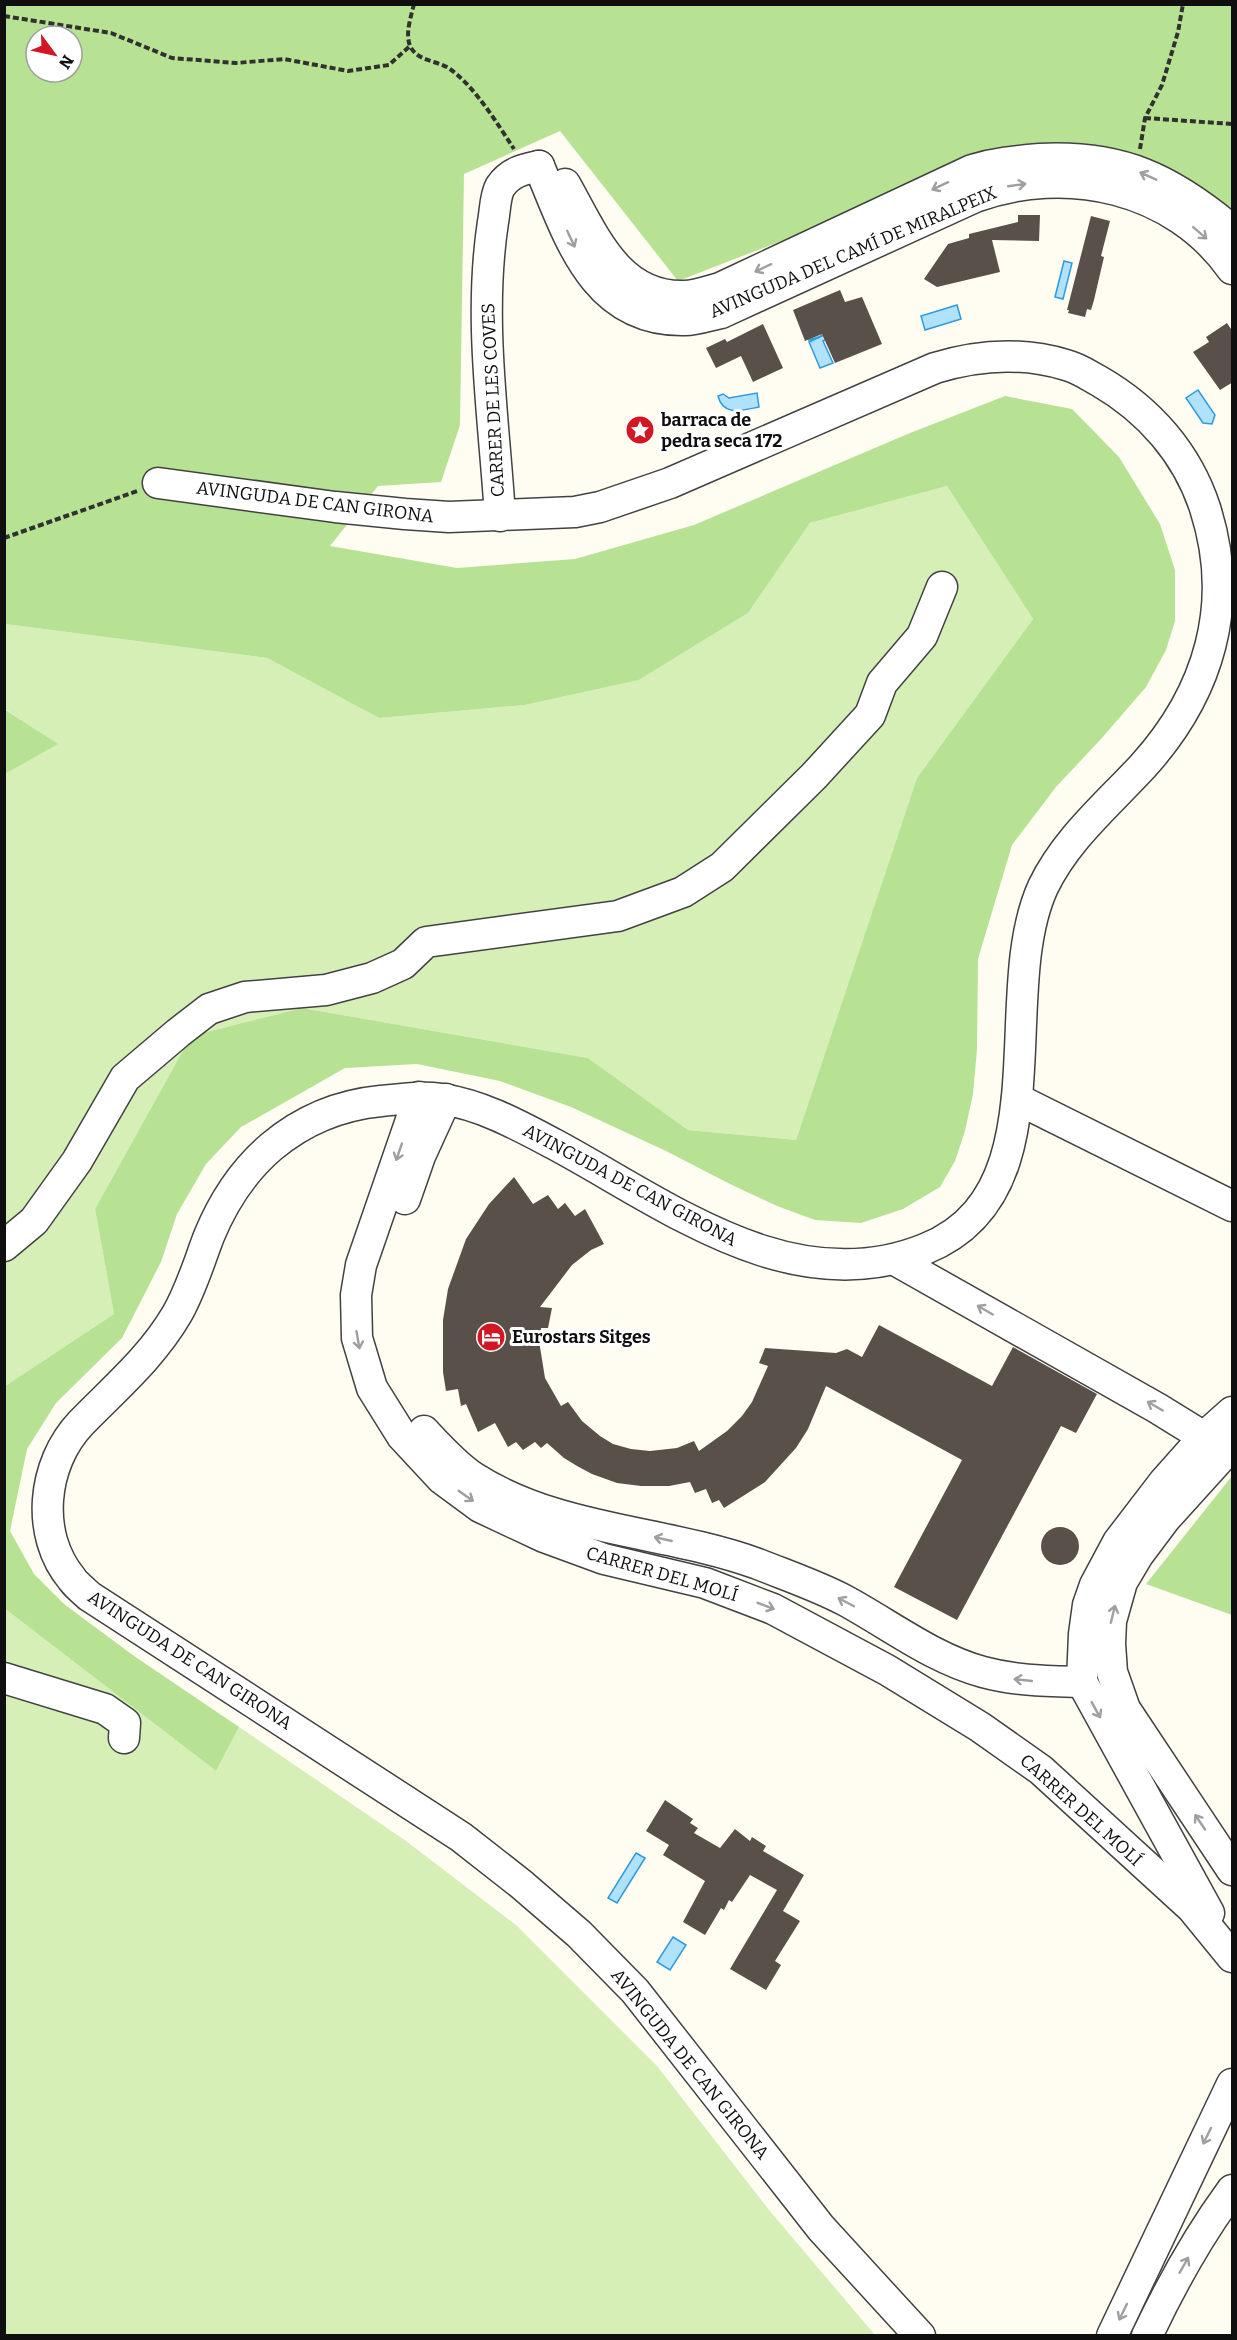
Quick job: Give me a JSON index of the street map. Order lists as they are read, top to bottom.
{
  "streets": {
    "street": [
      "AVINGUDA DEL CAMÍ DE MIRALPEIX",
      "CARRER DE LES COVES",
      "AVINGUDA DE CAN GIRONA",
      "CARRER DEL MOLÍ"
    ]
  },
  "crossings": [
    ["AVINGUDA DEL CAMÍ DE MIRALPEIX", "CARRER DE LES COVES"],
    ["CARRER DE LES COVES", "AVINGUDA DE CAN GIRONA"],
    ["AVINGUDA DE CAN GIRONA", "CARRER DEL MOLÍ"]
  ],
  "places": {
    "place": ["barraca de pedra seca 172"],
    "hotel": ["Eurostars Sitges"]
  },
  "north": "bottom right"
}
